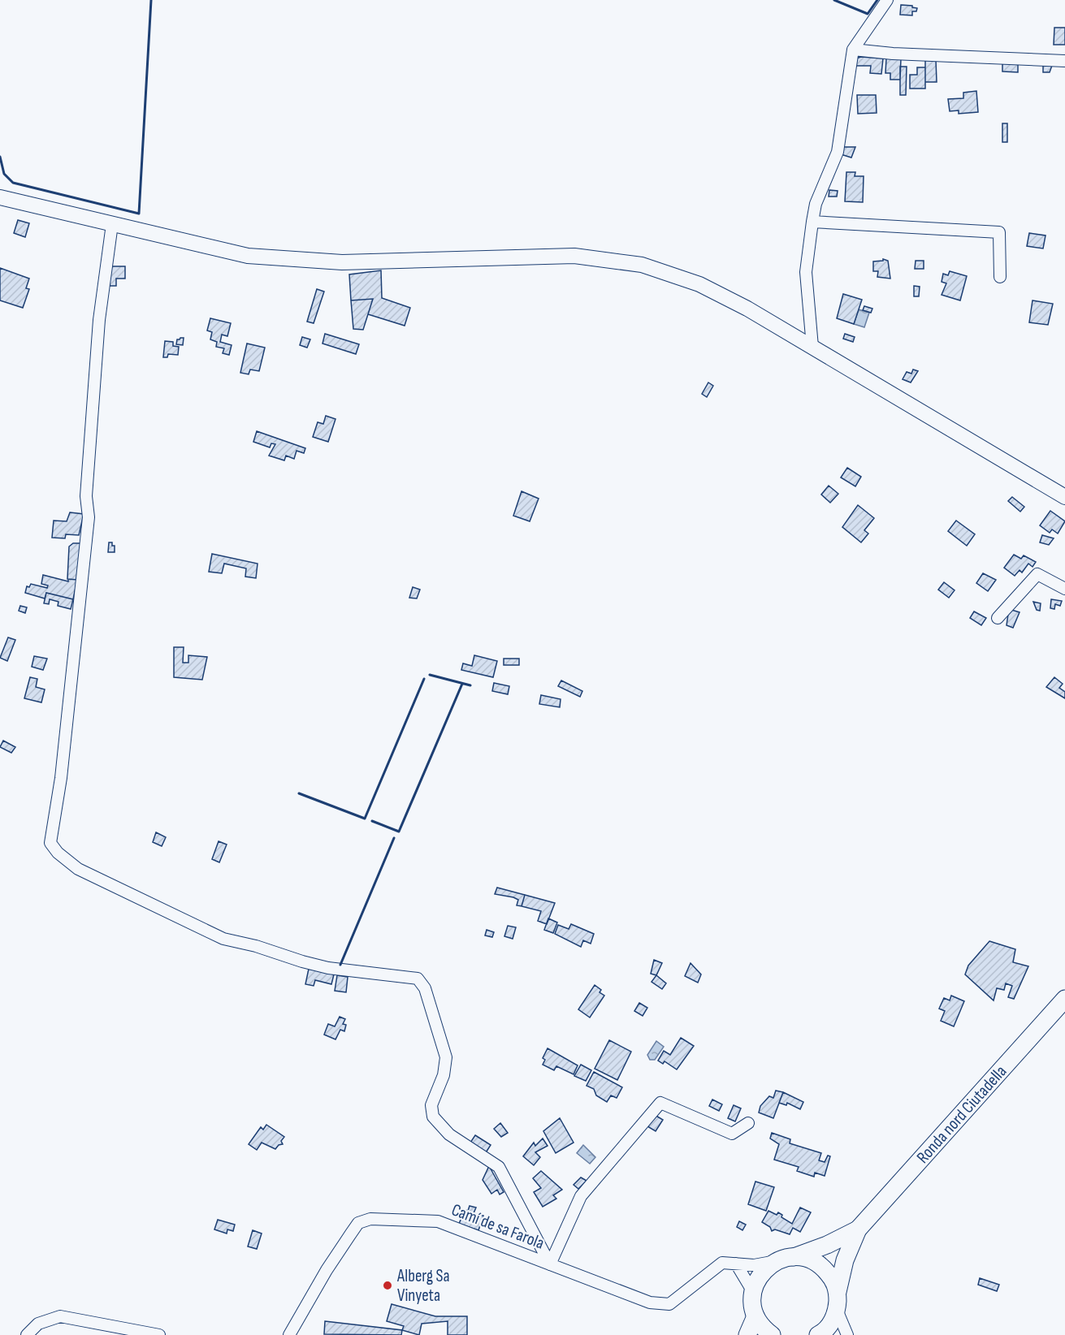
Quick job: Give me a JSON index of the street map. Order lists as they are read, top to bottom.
{
  "streets": {
    "main road": ["Ronda nord Ciutadella"],
    "street": ["Camí de sa Farola"]
  },
  "crossings": [
    ["Ronda nord Ciutadella", "Camí de sa Farola"]
  ],
  "places": ["Alberg Sa Vinyeta"]
}
